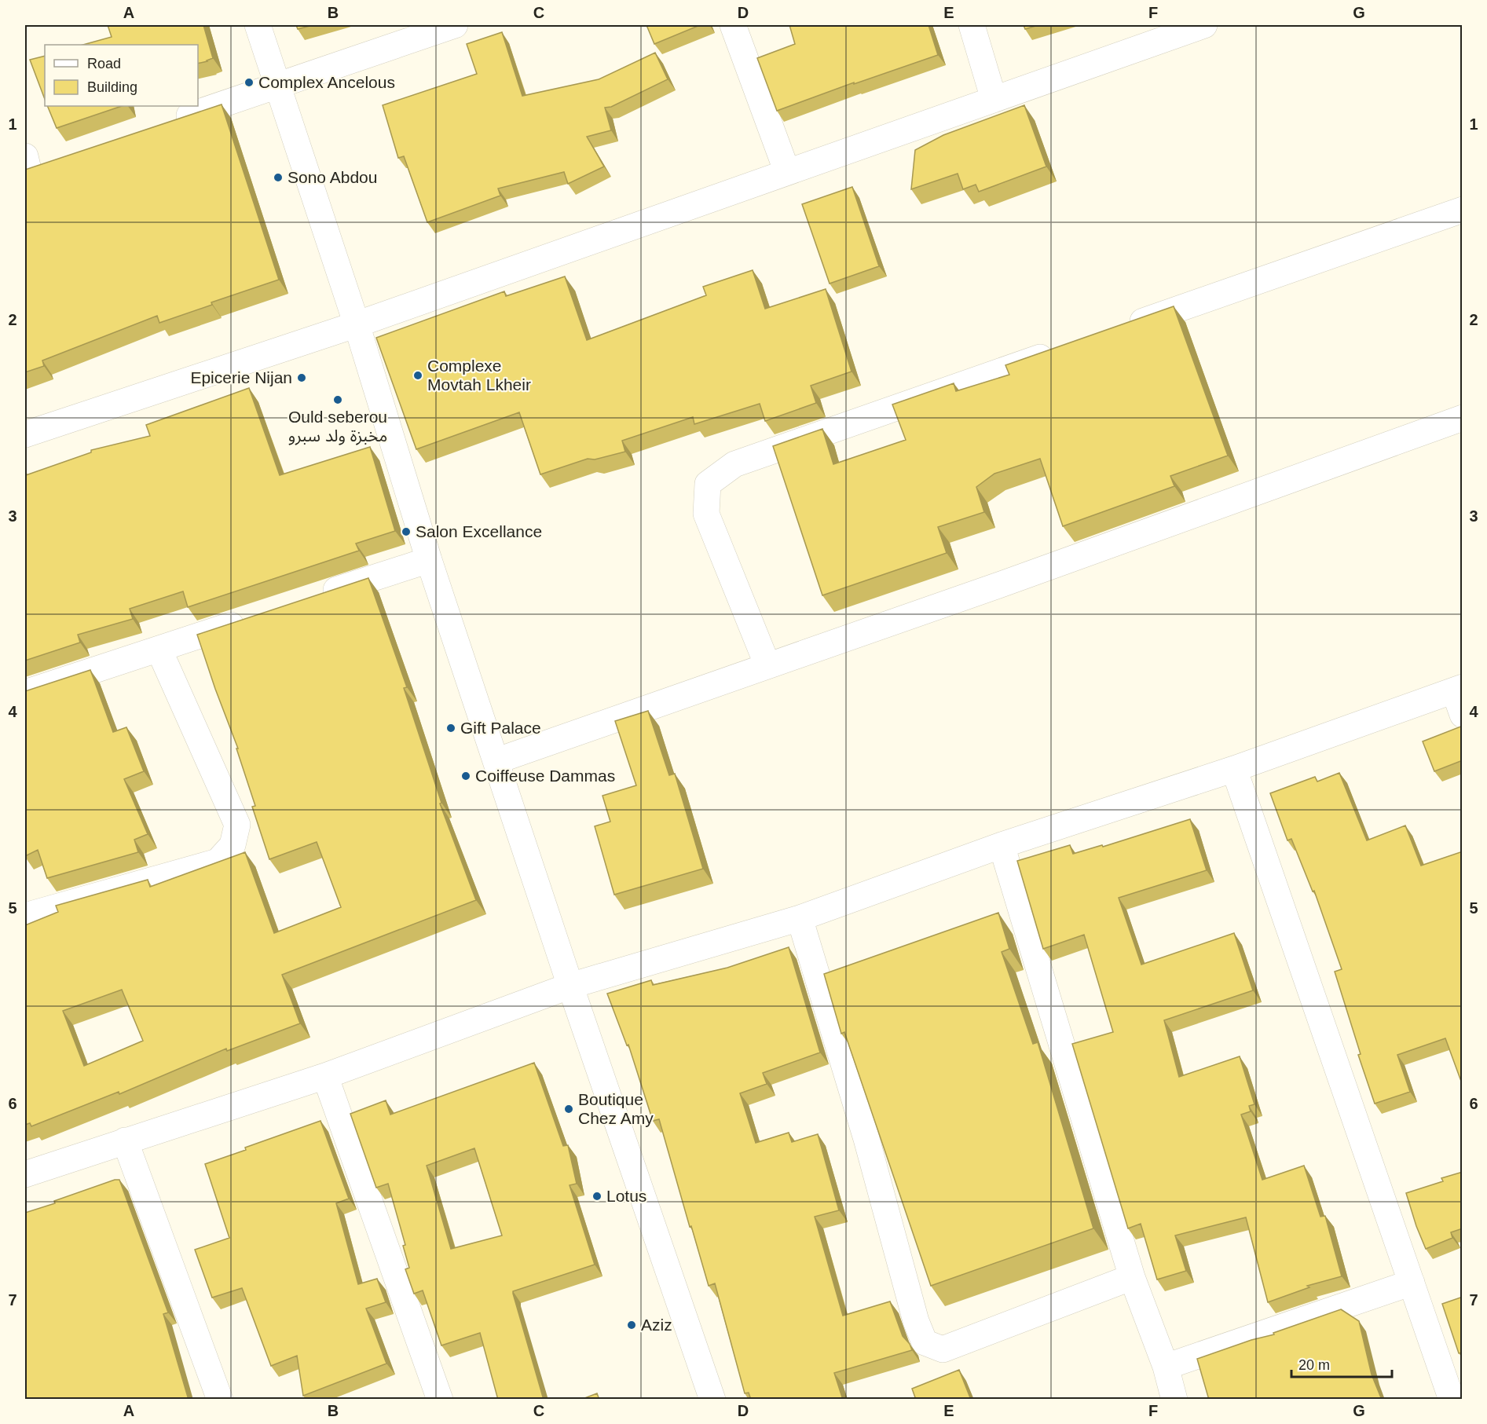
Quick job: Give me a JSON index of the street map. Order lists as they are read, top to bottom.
{
  "places": [
    "Complex Ancelous",
    "Sono Abdou",
    "Complexe Movtah Lkheir",
    "Epicerie Nijan",
    "Ould seberou مخبزة ولد سبرو",
    "Salon Excellance",
    "Gift Palace",
    "Coiffeuse Dammas",
    "Boutique Chez Amy",
    "Lotus",
    "Aziz"
  ],
  "legend": ["Road", "Building"],
  "scale_bar": "20 m",
  "grid": {
    "columns": [
      "A",
      "B",
      "C",
      "D",
      "E",
      "F",
      "G"
    ],
    "rows": [
      "1",
      "2",
      "3",
      "4",
      "5",
      "6",
      "7"
    ]
  }
}
